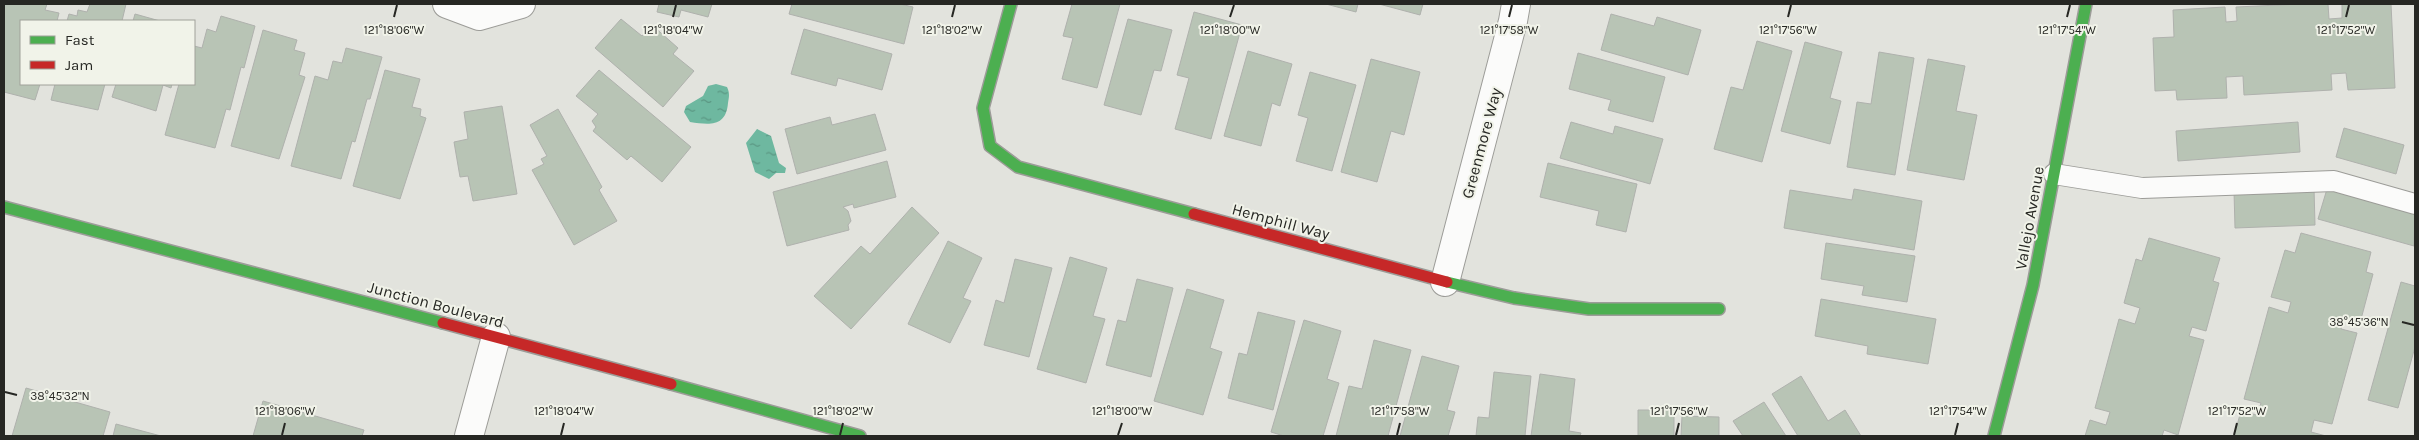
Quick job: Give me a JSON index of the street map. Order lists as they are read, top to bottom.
{
  "streets": {
    "street": [
      "Greenmore Way",
      "Vallejo Avenue",
      "Hemphill Way",
      "Junction Boulevard"
    ]
  },
  "crossings": [
    ["Greenmore Way", "Hemphill Way"]
  ],
  "legend": ["Fast", "Jam"],
  "coordinates": [
    "121°18'06\"W",
    "121°18'04\"W",
    "121°18'02\"W",
    "121°18'00\"W",
    "121°17'58\"W",
    "121°17'56\"W",
    "121°17'54\"W",
    "121°17'52\"W",
    "38°45'36\"N",
    "38°45'32\"N"
  ]
}
